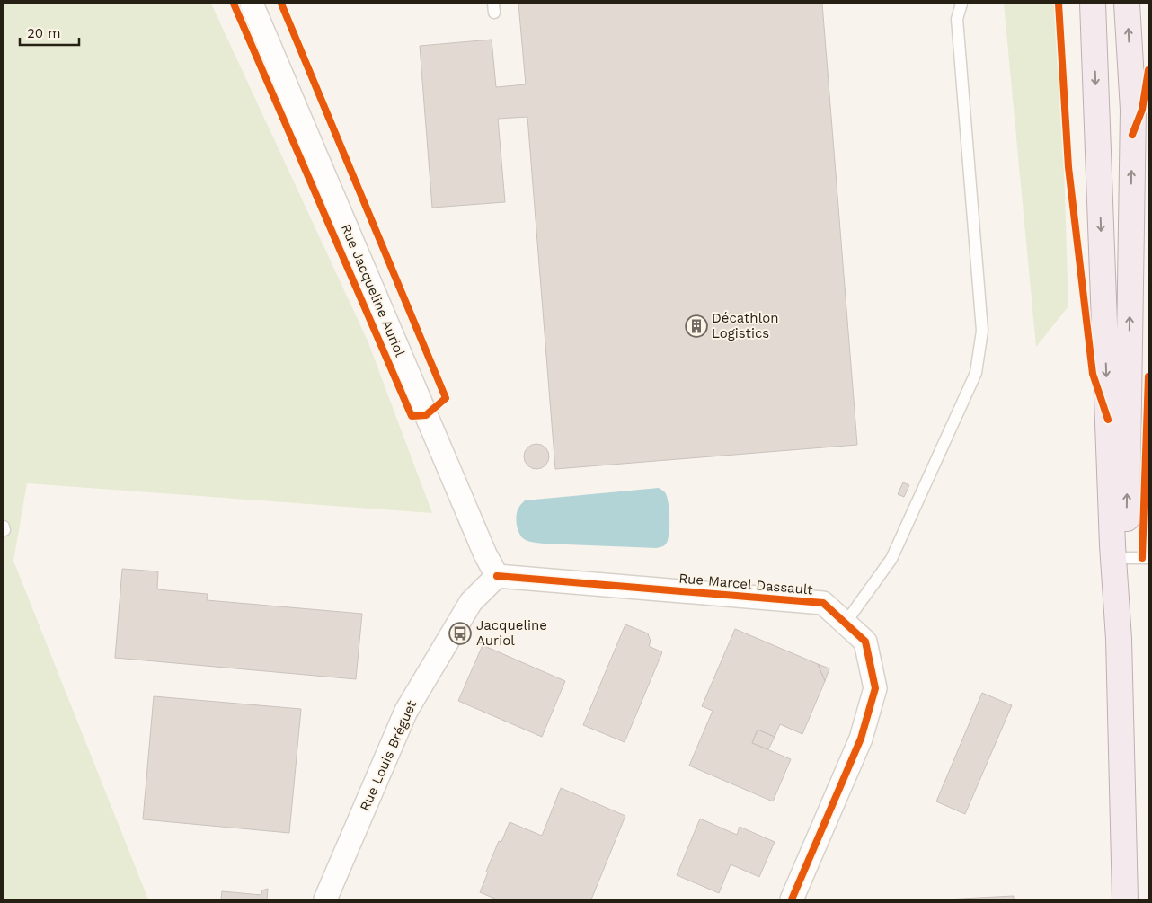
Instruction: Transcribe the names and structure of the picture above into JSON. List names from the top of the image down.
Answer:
{
  "streets": {
    "street": ["Rue Jacqueline Auriol", "Rue Marcel Dassault", "Rue Louis Bréguet"]
  },
  "crossings": [
    ["Rue Jacqueline Auriol", "Rue Marcel Dassault"],
    ["Rue Jacqueline Auriol", "Rue Louis Bréguet"],
    ["Rue Marcel Dassault", "Rue Louis Bréguet"]
  ],
  "places": {
    "building": ["Décathlon Logistics"],
    "bus stop": ["Jacqueline Auriol"]
  },
  "scale_bar": "20 m"
}
